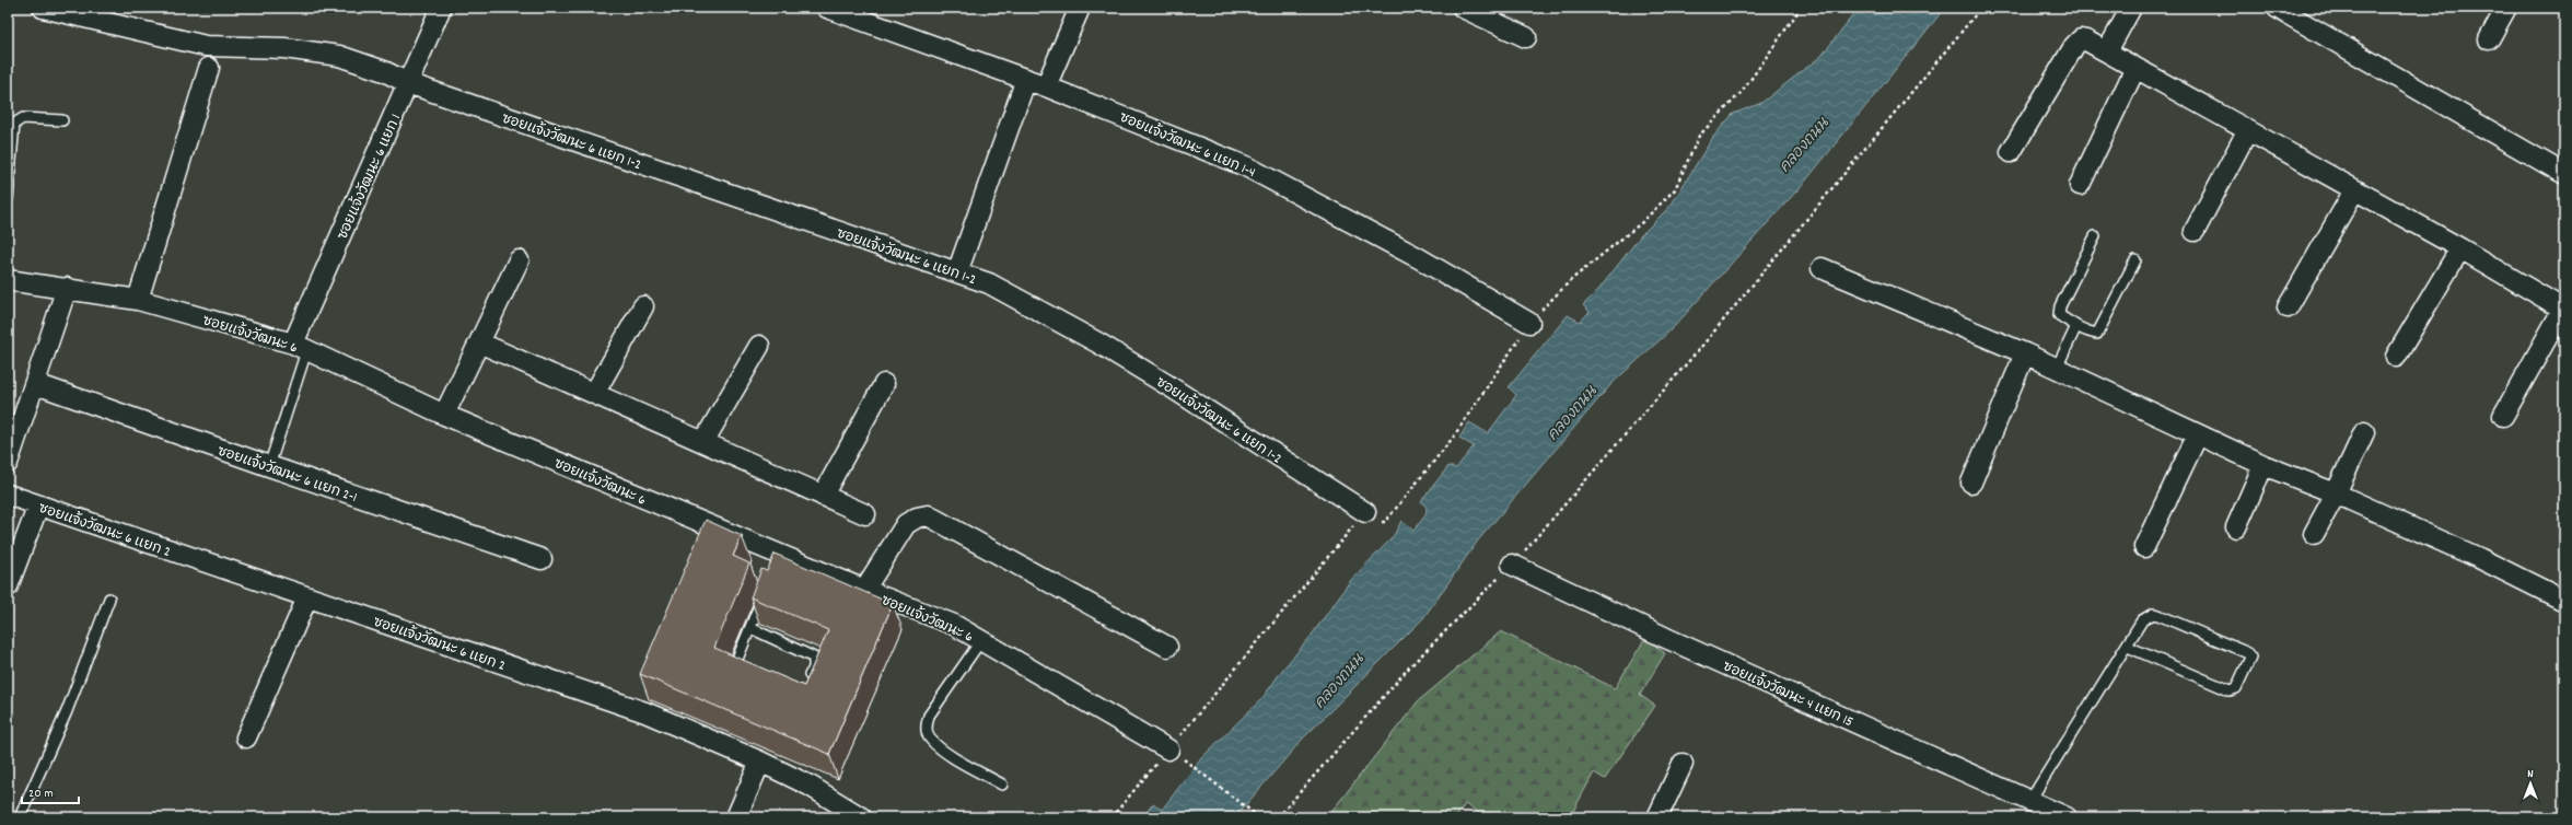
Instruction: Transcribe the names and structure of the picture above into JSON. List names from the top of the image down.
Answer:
{
  "streets": {
    "street": [
      "ซอยแจ้งวัฒนะ 6 แยก 1-2",
      "ซอยแจ้งวัฒนะ 6 แยก 1-4",
      "ซอยแจ้งวัฒนะ 6 แยก 1",
      "ซอยแจ้งวัฒนะ 6",
      "ซอยแจ้งวัฒนะ 6 แยก 2-1",
      "ซอยแจ้งวัฒนะ 6 แยก 2",
      "ซอยแจ้งวัฒนะ 4 แยก 15"
    ]
  },
  "crossings": [
    ["ซอยแจ้งวัฒนะ 6 แยก 1-2", "ซอยแจ้งวัฒนะ 6 แยก 1"],
    ["ซอยแจ้งวัฒนะ 6 แยก 1", "ซอยแจ้งวัฒนะ 6"]
  ],
  "water": ["คลองถนน"],
  "scale_bar": "20 m",
  "north": "top"
}
